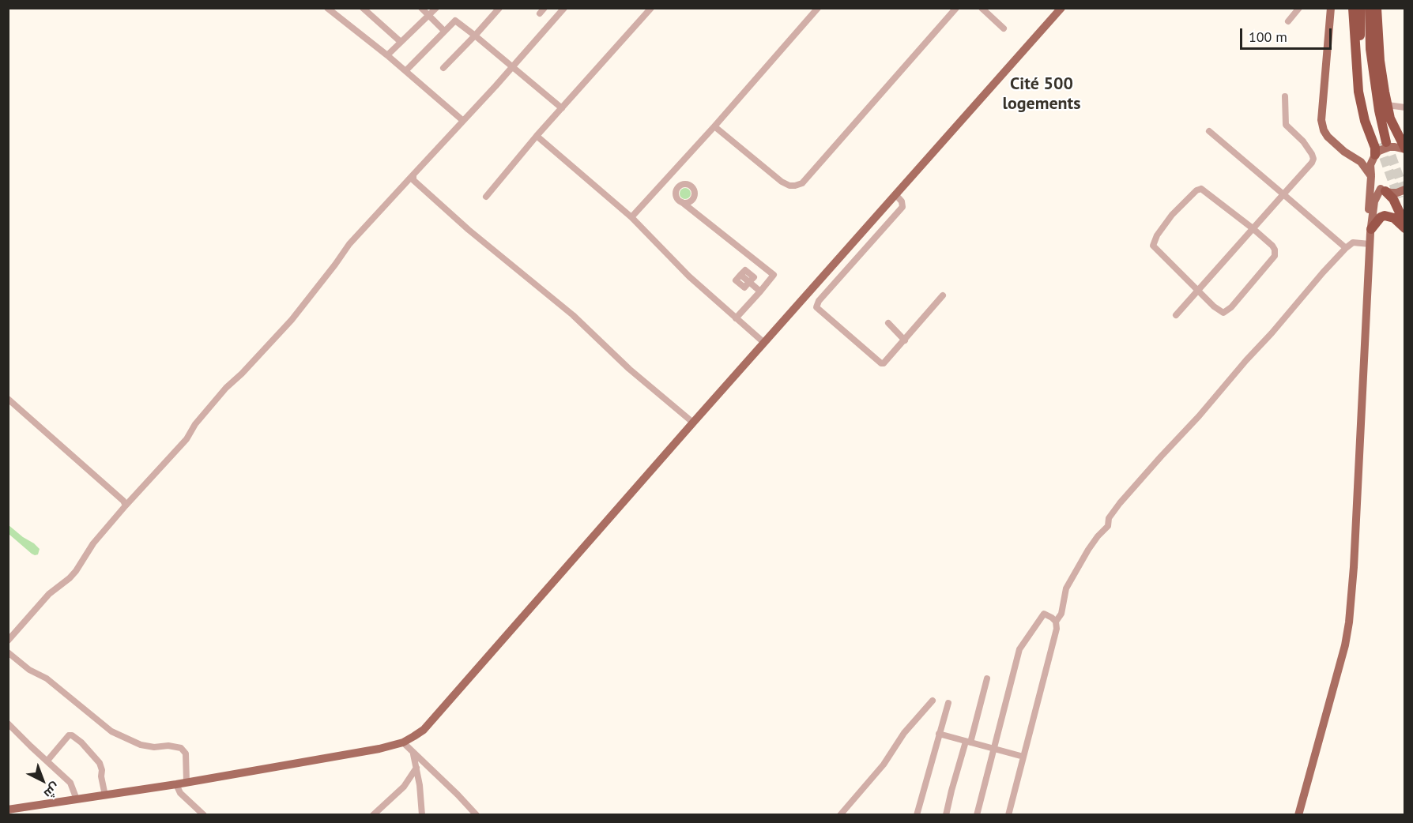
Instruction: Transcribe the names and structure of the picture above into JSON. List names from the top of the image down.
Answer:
{
  "districts": ["Cité 500 logements"],
  "scale_bar": "100 m",
  "north": "bottom right"
}
